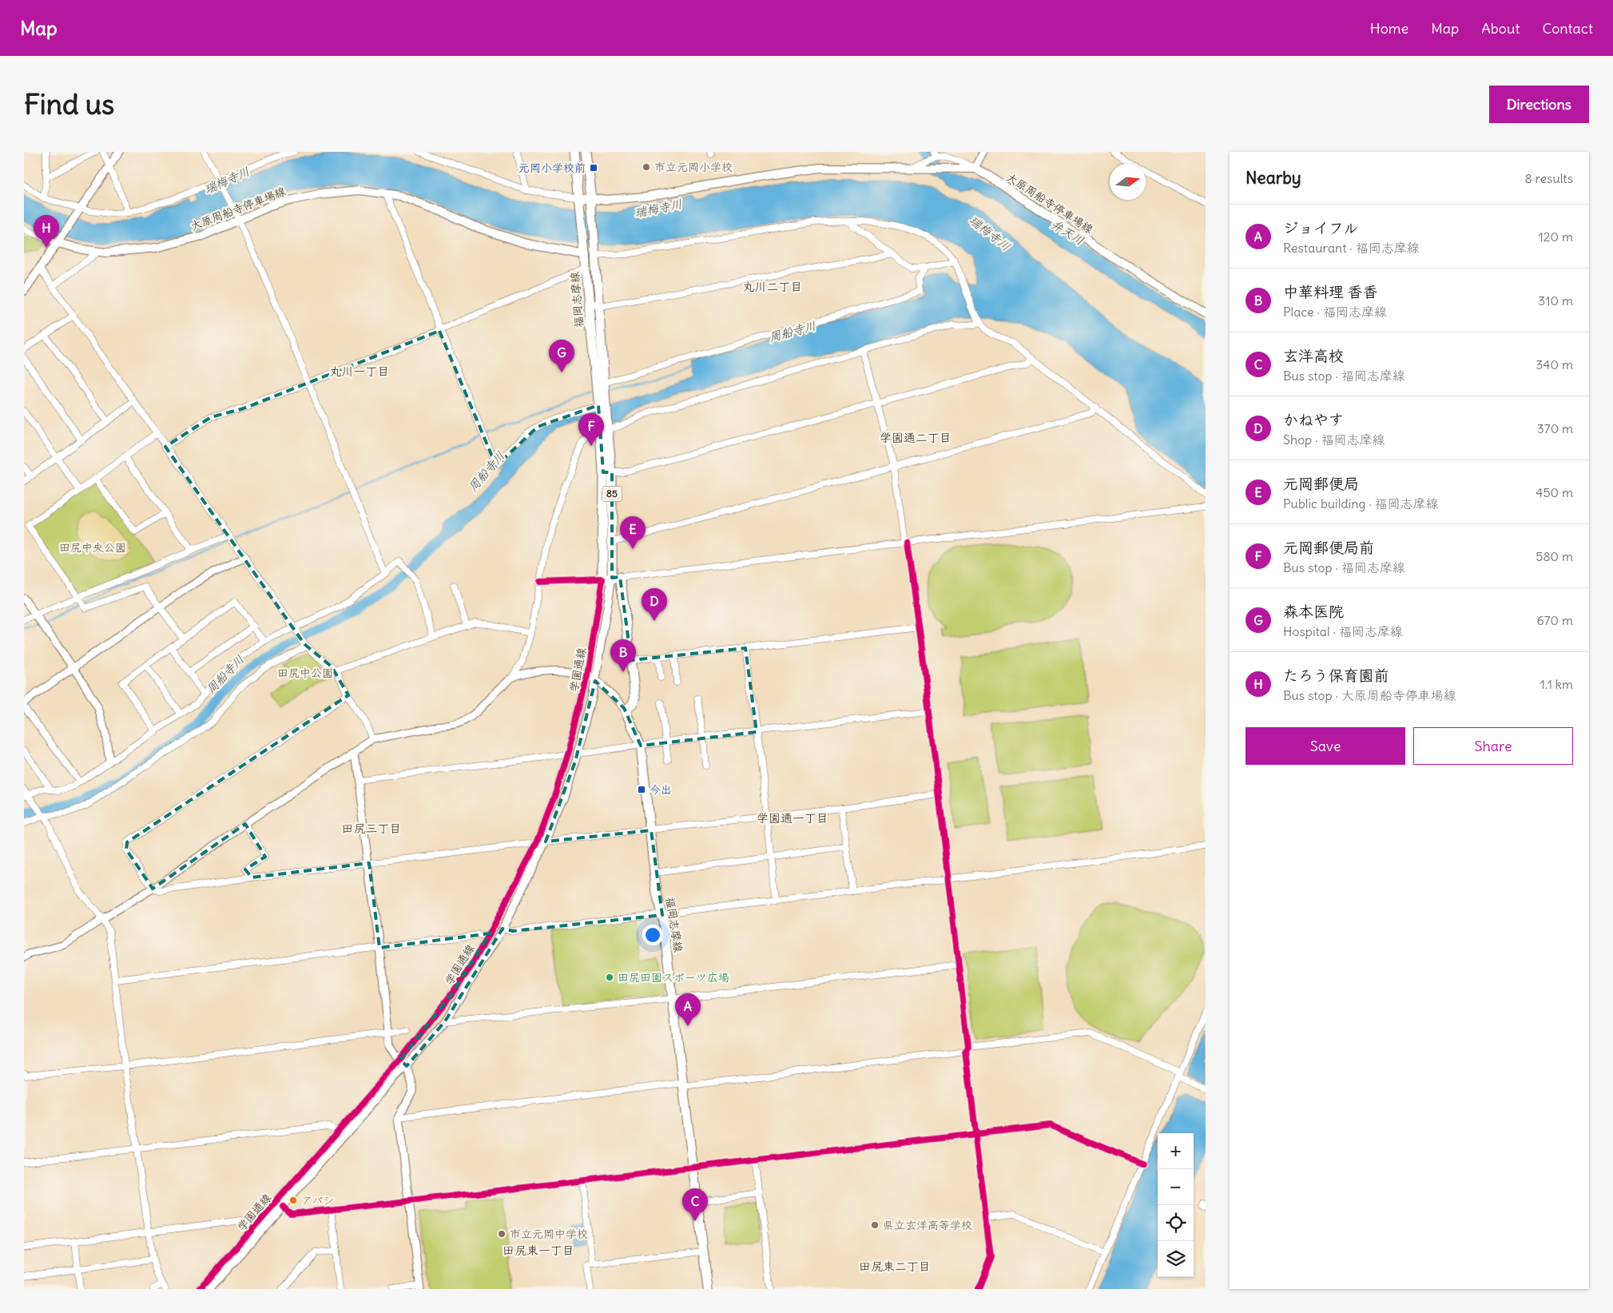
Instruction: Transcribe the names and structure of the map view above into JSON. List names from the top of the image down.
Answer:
{
  "streets": {
    "main road": ["大原周船寺停車場線", "福岡志摩線", "85"],
    "street": ["学園通線"]
  },
  "crossings": [
    ["大原周船寺停車場線", "福岡志摩線"],
    ["福岡志摩線", "85"],
    ["福岡志摩線", "学園通線"]
  ],
  "districts": [
    "丸川二丁目",
    "丸川一丁目",
    "学園通二丁目",
    "学園通一丁目",
    "田尻三丁目",
    "田尻東一丁目",
    "田尻東二丁目"
  ],
  "water": ["瑞梅寺川", "弁天川", "周船寺川"],
  "parks": ["田尻中央公園", "田尻中公園"],
  "places": {
    "other": [
      "市立元岡小学校",
      "田尻田園スポーツ広場",
      "アバシ",
      "県立玄洋高等学校",
      "市立元岡中学校"
    ],
    "transit": ["元岡小学校前", "今出"]
  },
  "north": "right",
  "page": {
    "header": "Map",
    "nav": [
      "Home",
      "Map",
      "About",
      "Contact"
    ],
    "buttons": [
      "Directions",
      ["Save", "Share"]
    ],
    "title": "Find us",
    "heading": ["Nearby", "8 results"],
    "list": [
      {
        "mark": "A",
        "name": "ジョイフル",
        "note": "Restaurant · 福岡志摩線",
        "value": "120 m"
      },
      {
        "mark": "B",
        "name": "中華料理 香香",
        "note": "Place · 福岡志摩線",
        "value": "310 m"
      },
      {
        "mark": "C",
        "name": "玄洋高校",
        "note": "Bus stop · 福岡志摩線",
        "value": "340 m"
      },
      {
        "mark": "D",
        "name": "かねやす",
        "note": "Shop · 福岡志摩線",
        "value": "370 m"
      },
      {
        "mark": "E",
        "name": "元岡郵便局",
        "note": "Public building · 福岡志摩線",
        "value": "450 m"
      },
      {
        "mark": "F",
        "name": "元岡郵便局前",
        "note": "Bus stop · 福岡志摩線",
        "value": "580 m"
      },
      {
        "mark": "G",
        "name": "森本医院",
        "note": "Hospital · 福岡志摩線",
        "value": "670 m"
      },
      {
        "mark": "H",
        "name": "たろう保育園前",
        "note": "Bus stop · 大原周船寺停車場線",
        "value": "1.1 km"
      }
    ],
    "pins": [
      "H",
      "G",
      "F",
      "E",
      "D",
      "B",
      "A",
      "C"
    ],
    "map_buttons": ["+", "−"]
  }
}
